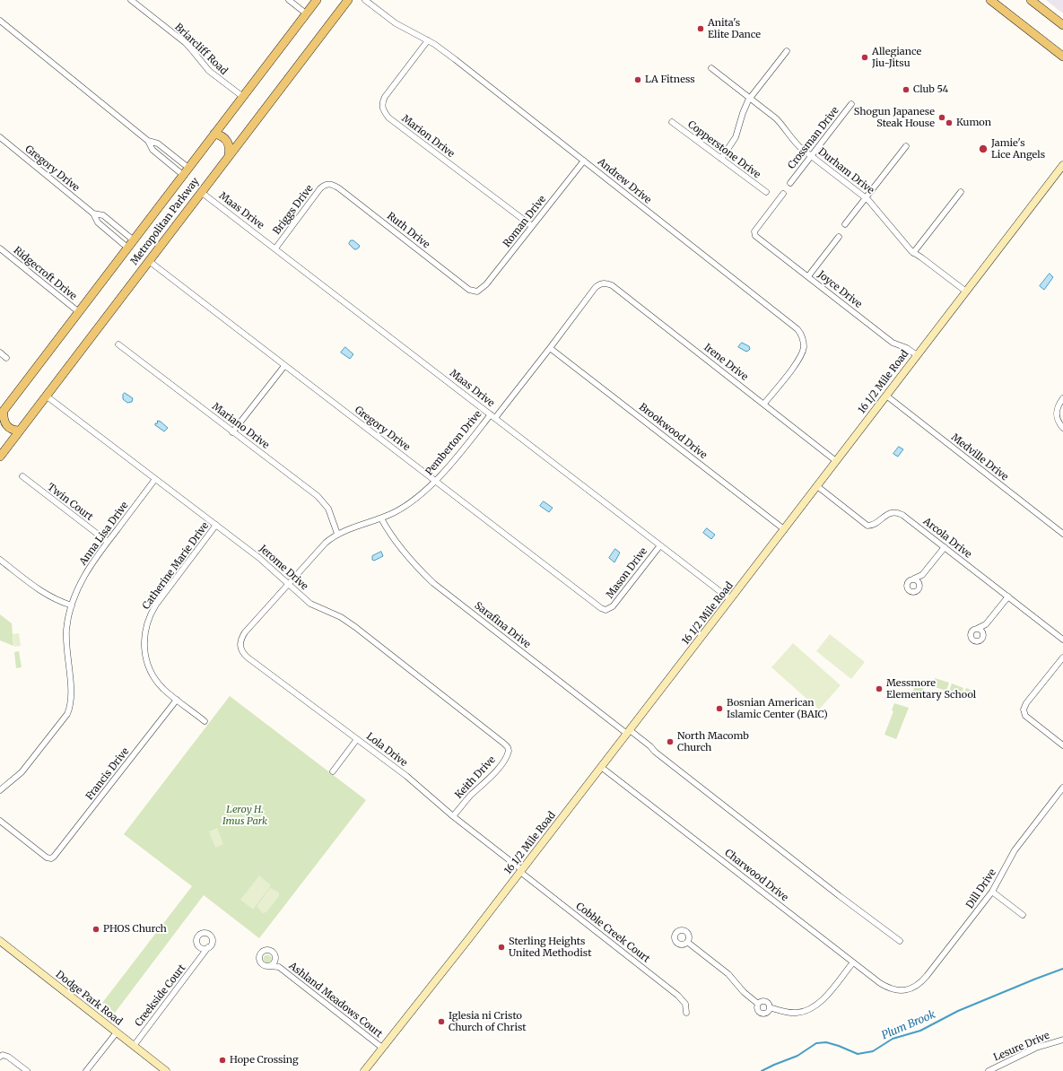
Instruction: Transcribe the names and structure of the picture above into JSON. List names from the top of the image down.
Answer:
{
  "streets": {
    "main road": ["Metropolitan Parkway"],
    "street": [
      "Briarcliff Road",
      "Marion Drive",
      "Crossman Drive",
      "Copperstone Drive",
      "Gregory Drive",
      "Durham Drive",
      "Andrew Drive",
      "Briggs Drive",
      "Maas Drive",
      "Roman Drive",
      "Ruth Drive",
      "Ridgecroft Drive",
      "Joyce Drive",
      "Irene Drive",
      "16 1/2 Mile Road",
      "Mariano Drive",
      "Brookwood Drive",
      "Pemberton Drive",
      "Medville Drive",
      "Twin Court",
      "Anna Lisa Drive",
      "Arcola Drive",
      "Catherine Marie Drive",
      "Jerome Drive",
      "Mason Drive",
      "Sarafina Drive",
      "Lola Drive",
      "Francis Drive",
      "Keith Drive",
      "Charwood Drive",
      "Dill Drive",
      "Cobble Creek Court",
      "Creekside Court",
      "Dodge Park Road",
      "Ashland Meadows Court",
      "Lesure Drive"
    ]
  },
  "crossings": [
    ["Briarcliff Road", "Metropolitan Parkway"],
    ["Marion Drive", "Andrew Drive"],
    ["Marion Drive", "Roman Drive"],
    ["Crossman Drive", "Durham Drive"],
    ["Gregory Drive", "Metropolitan Parkway"],
    ["Gregory Drive", "Pemberton Drive"],
    ["Gregory Drive", "Mason Drive"],
    ["Durham Drive", "16 1/2 Mile Road"],
    ["Andrew Drive", "Roman Drive"],
    ["Andrew Drive", "Irene Drive"],
    ["Briggs Drive", "Maas Drive"],
    ["Briggs Drive", "Ruth Drive"],
    ["Maas Drive", "Metropolitan Parkway"],
    ["Maas Drive", "16 1/2 Mile Road"],
    ["Maas Drive", "Pemberton Drive"],
    ["Maas Drive", "Mason Drive"],
    ["Metropolitan Parkway", "Ridgecroft Drive"],
    ["Metropolitan Parkway", "Jerome Drive"],
    ["Roman Drive", "Ruth Drive"],
    ["Joyce Drive", "16 1/2 Mile Road"],
    ["Irene Drive", "16 1/2 Mile Road"],
    ["Irene Drive", "Pemberton Drive"],
    ["16 1/2 Mile Road", "Brookwood Drive"],
    ["16 1/2 Mile Road", "Medville Drive"],
    ["16 1/2 Mile Road", "Arcola Drive"],
    ["16 1/2 Mile Road", "Sarafina Drive"],
    ["16 1/2 Mile Road", "Lola Drive"],
    ["16 1/2 Mile Road", "Charwood Drive"],
    ["16 1/2 Mile Road", "Cobble Creek Court"],
    ["16 1/2 Mile Road", "Ashland Meadows Court"],
    ["Mariano Drive", "Pemberton Drive"],
    ["Brookwood Drive", "Pemberton Drive"],
    ["Pemberton Drive", "Jerome Drive"],
    ["Pemberton Drive", "Sarafina Drive"],
    ["Pemberton Drive", "Lola Drive"],
    ["Twin Court", "Anna Lisa Drive"],
    ["Anna Lisa Drive", "Jerome Drive"],
    ["Catherine Marie Drive", "Jerome Drive"],
    ["Catherine Marie Drive", "Francis Drive"],
    ["Jerome Drive", "Keith Drive"],
    ["Lola Drive", "Keith Drive"],
    ["Lola Drive", "Cobble Creek Court"],
    ["Charwood Drive", "Dill Drive"],
    ["Creekside Court", "Dodge Park Road"]
  ],
  "water": ["Plum Brook"],
  "parks": ["Leroy H. Imus Park"],
  "places": [
    "Anita's Elite Dance",
    "Allegiance Jiu-Jitsu",
    "LA Fitness",
    "Club 54",
    "Shogun Japanese Steak House",
    "Kumon",
    "Jamie's Lice Angels",
    "Messmore Elementary School",
    "Bosnian American Islamic Center (BAIC)",
    "North Macomb Church",
    "PHOS Church",
    "Sterling Heights United Methodist",
    "Iglesia ni Cristo Church of Christ",
    "Hope Crossing"
  ]
}
